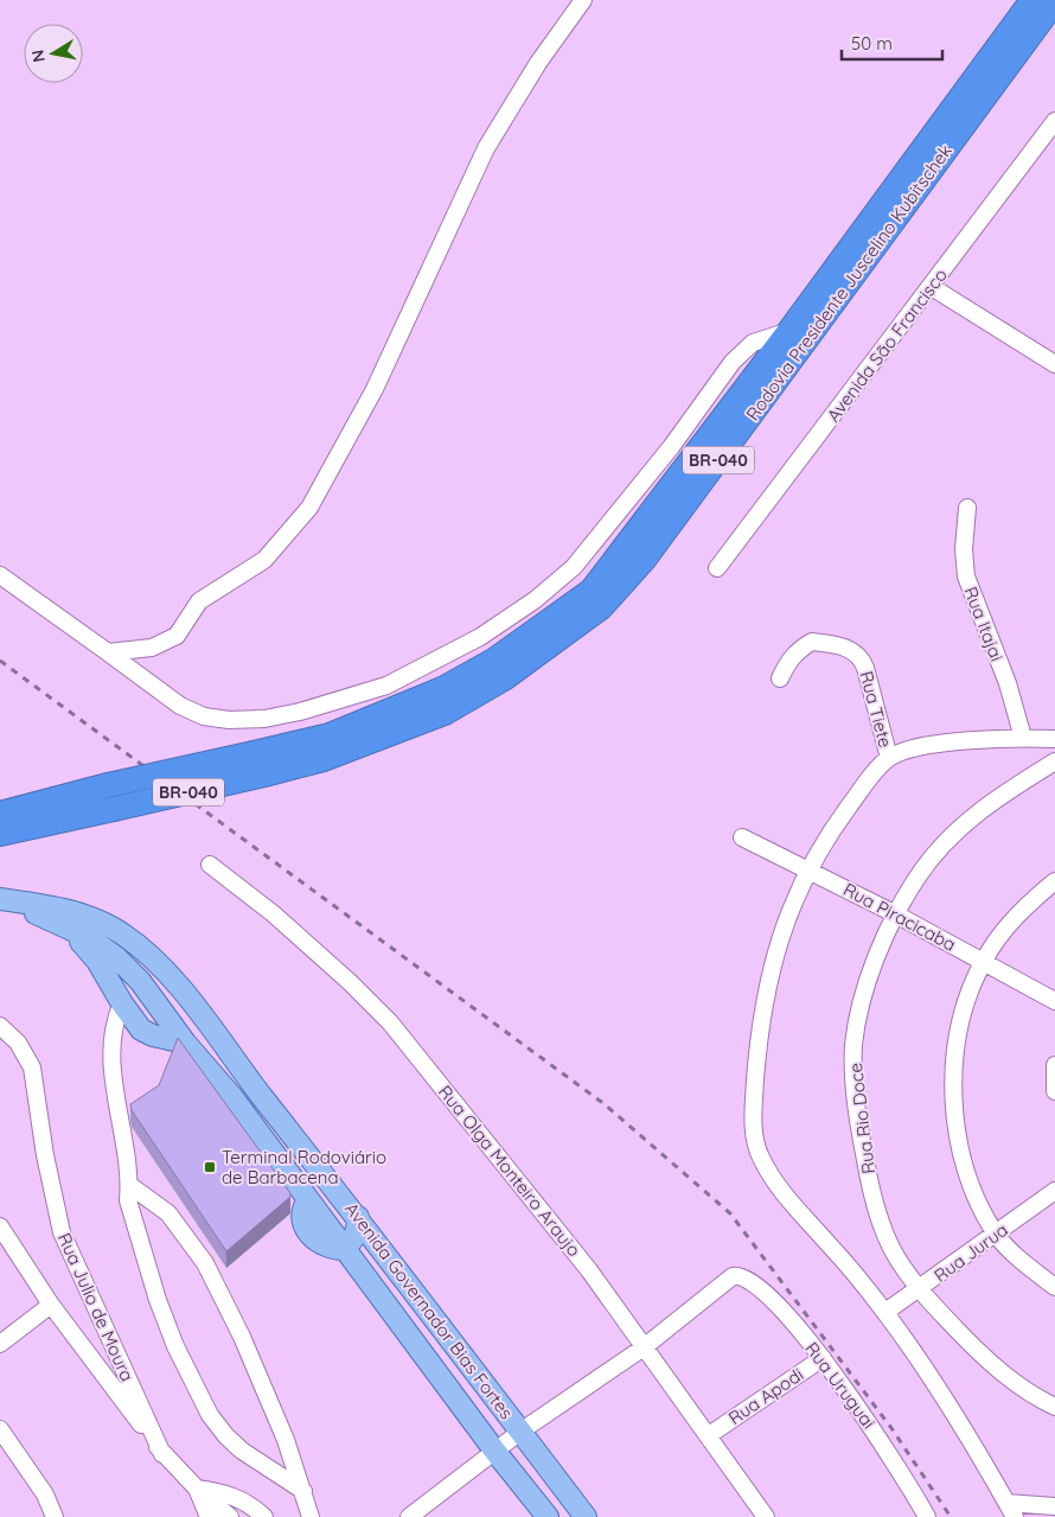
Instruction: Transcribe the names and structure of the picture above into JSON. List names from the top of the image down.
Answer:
{
  "streets": {
    "highway": ["Rodovia Presidente Juscelino Kubitschek", "BR-040"],
    "main road": ["Avenida Governador Bias Fortes"],
    "street": [
      "Avenida São Francisco",
      "Rua Itajai",
      "Rua Tiete",
      "Rua Piracicaba",
      "Rua Rio Doce",
      "Rua Olga Monteiro Araujo",
      "Rua Jurua",
      "Rua Julio de Moura",
      "Rua Uruguai",
      "Rua Apodi"
    ]
  },
  "crossings": [
    ["Rua Piracicaba", "Rua Rio Doce"],
    ["Rua Rio Doce", "Rua Jurua"],
    ["Rua Olga Monteiro Araujo", "Rua Uruguai"],
    ["Rua Olga Monteiro Araujo", "Rua Apodi"],
    ["Rua Uruguai", "Rua Apodi"]
  ],
  "places": {
    "transit": ["Terminal Rodoviário de Barbacena"]
  },
  "scale_bar": "50 m",
  "north": "left"
}
